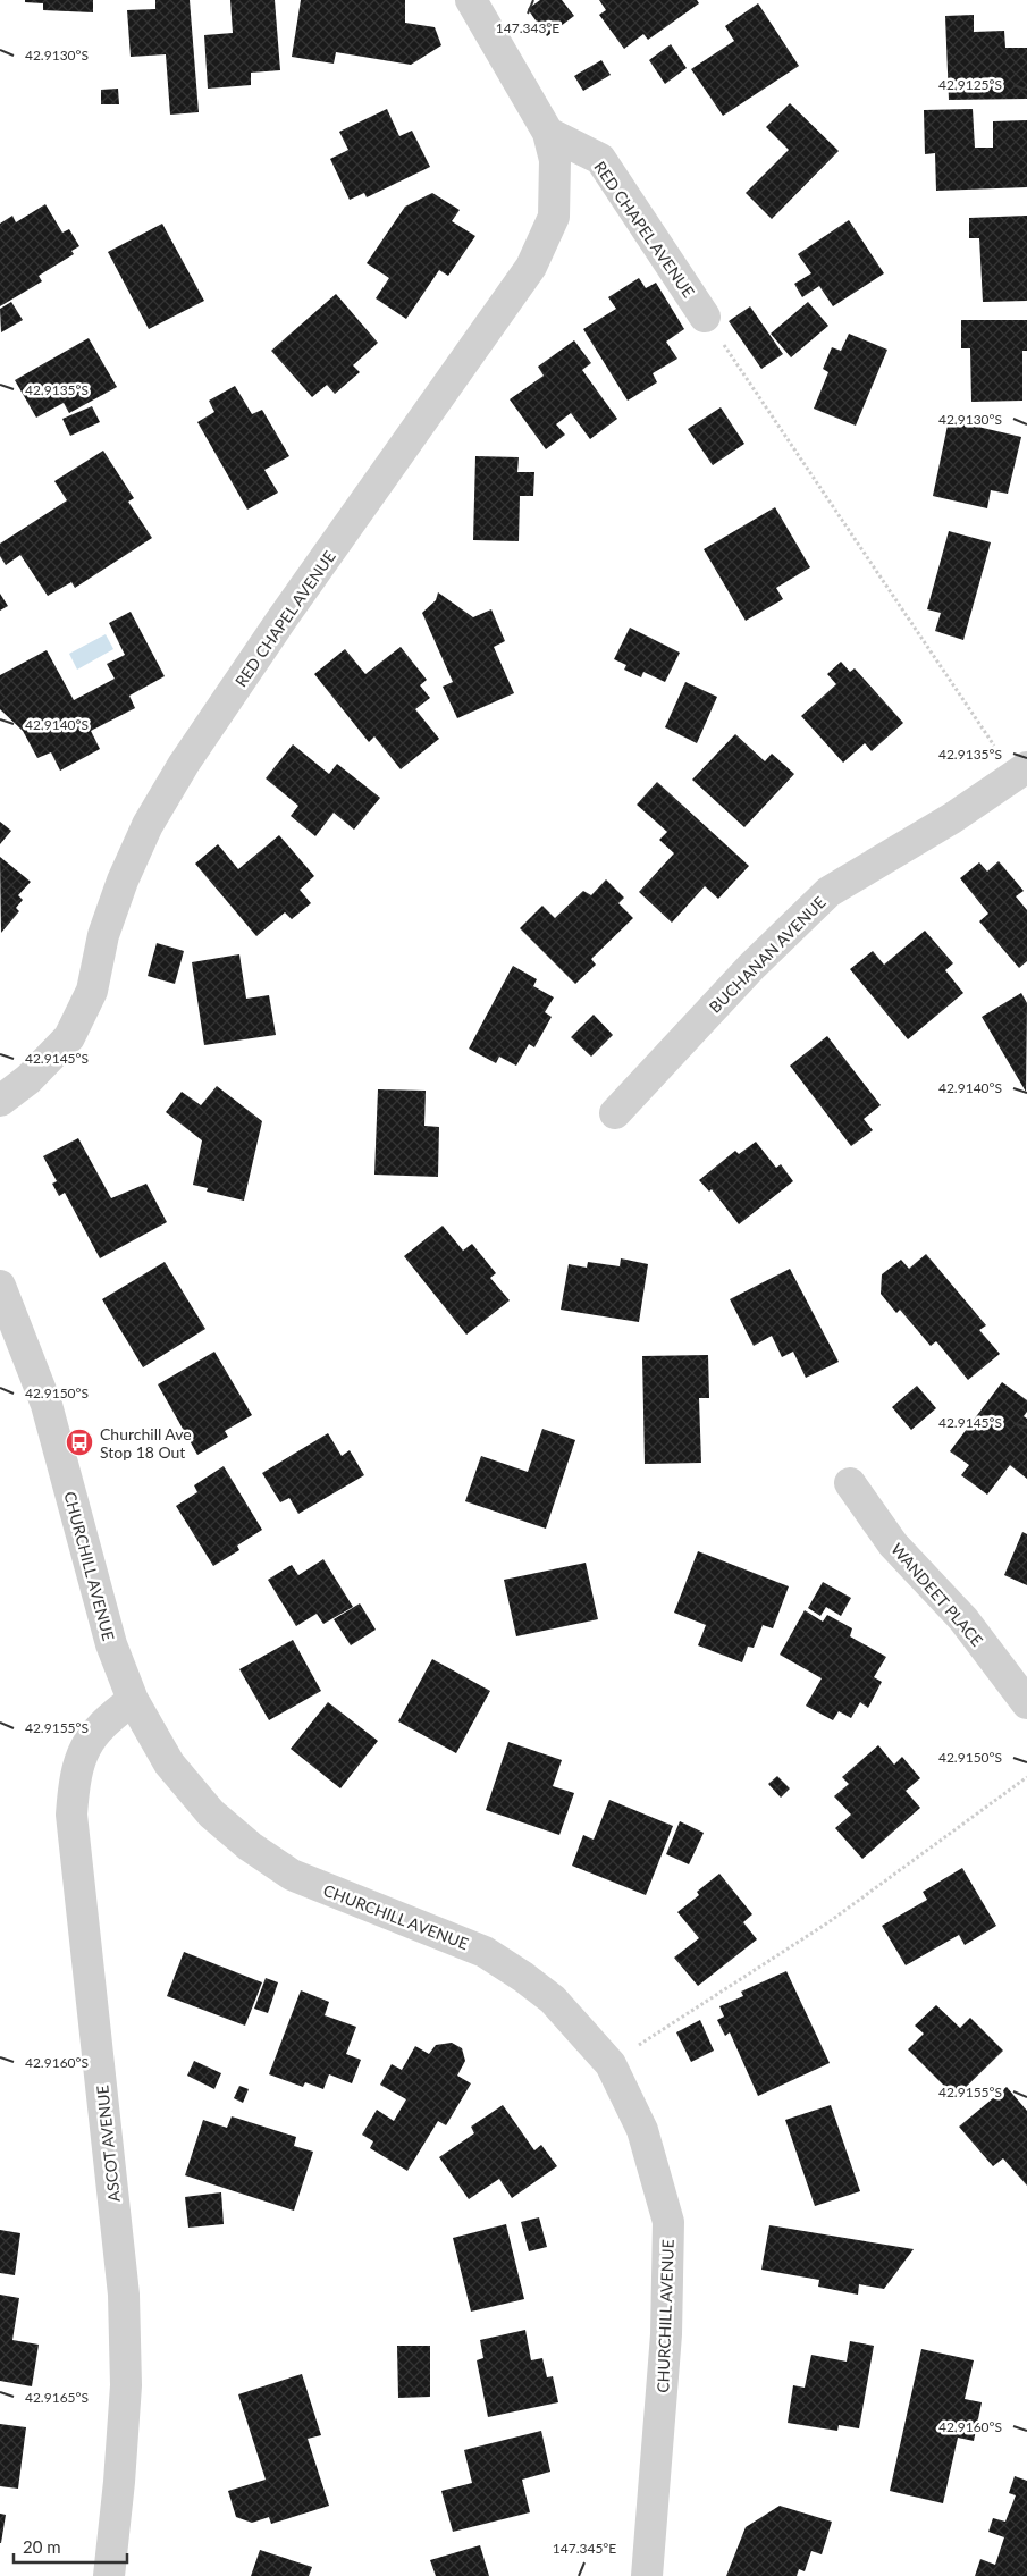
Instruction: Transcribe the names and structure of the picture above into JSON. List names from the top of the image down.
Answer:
{
  "streets": {
    "street": [
      "RED CHAPEL AVENUE",
      "BUCHANAN AVENUE",
      "CHURCHILL AVENUE",
      "WANDEET PLACE",
      "ASCOT AVENUE"
    ]
  },
  "crossings": [
    ["CHURCHILL AVENUE", "ASCOT AVENUE"]
  ],
  "places": {
    "bus stop": ["Churchill Ave Stop 18 Out"]
  },
  "scale_bar": "20 m",
  "coordinates": [
    "147.343°E",
    "42.9130°S",
    "42.9125°S",
    "42.9135°S",
    "42.9140°S",
    "42.9145°S",
    "42.9150°S",
    "42.9155°S",
    "42.9160°S",
    "42.9165°S",
    "147.345°E"
  ]
}
